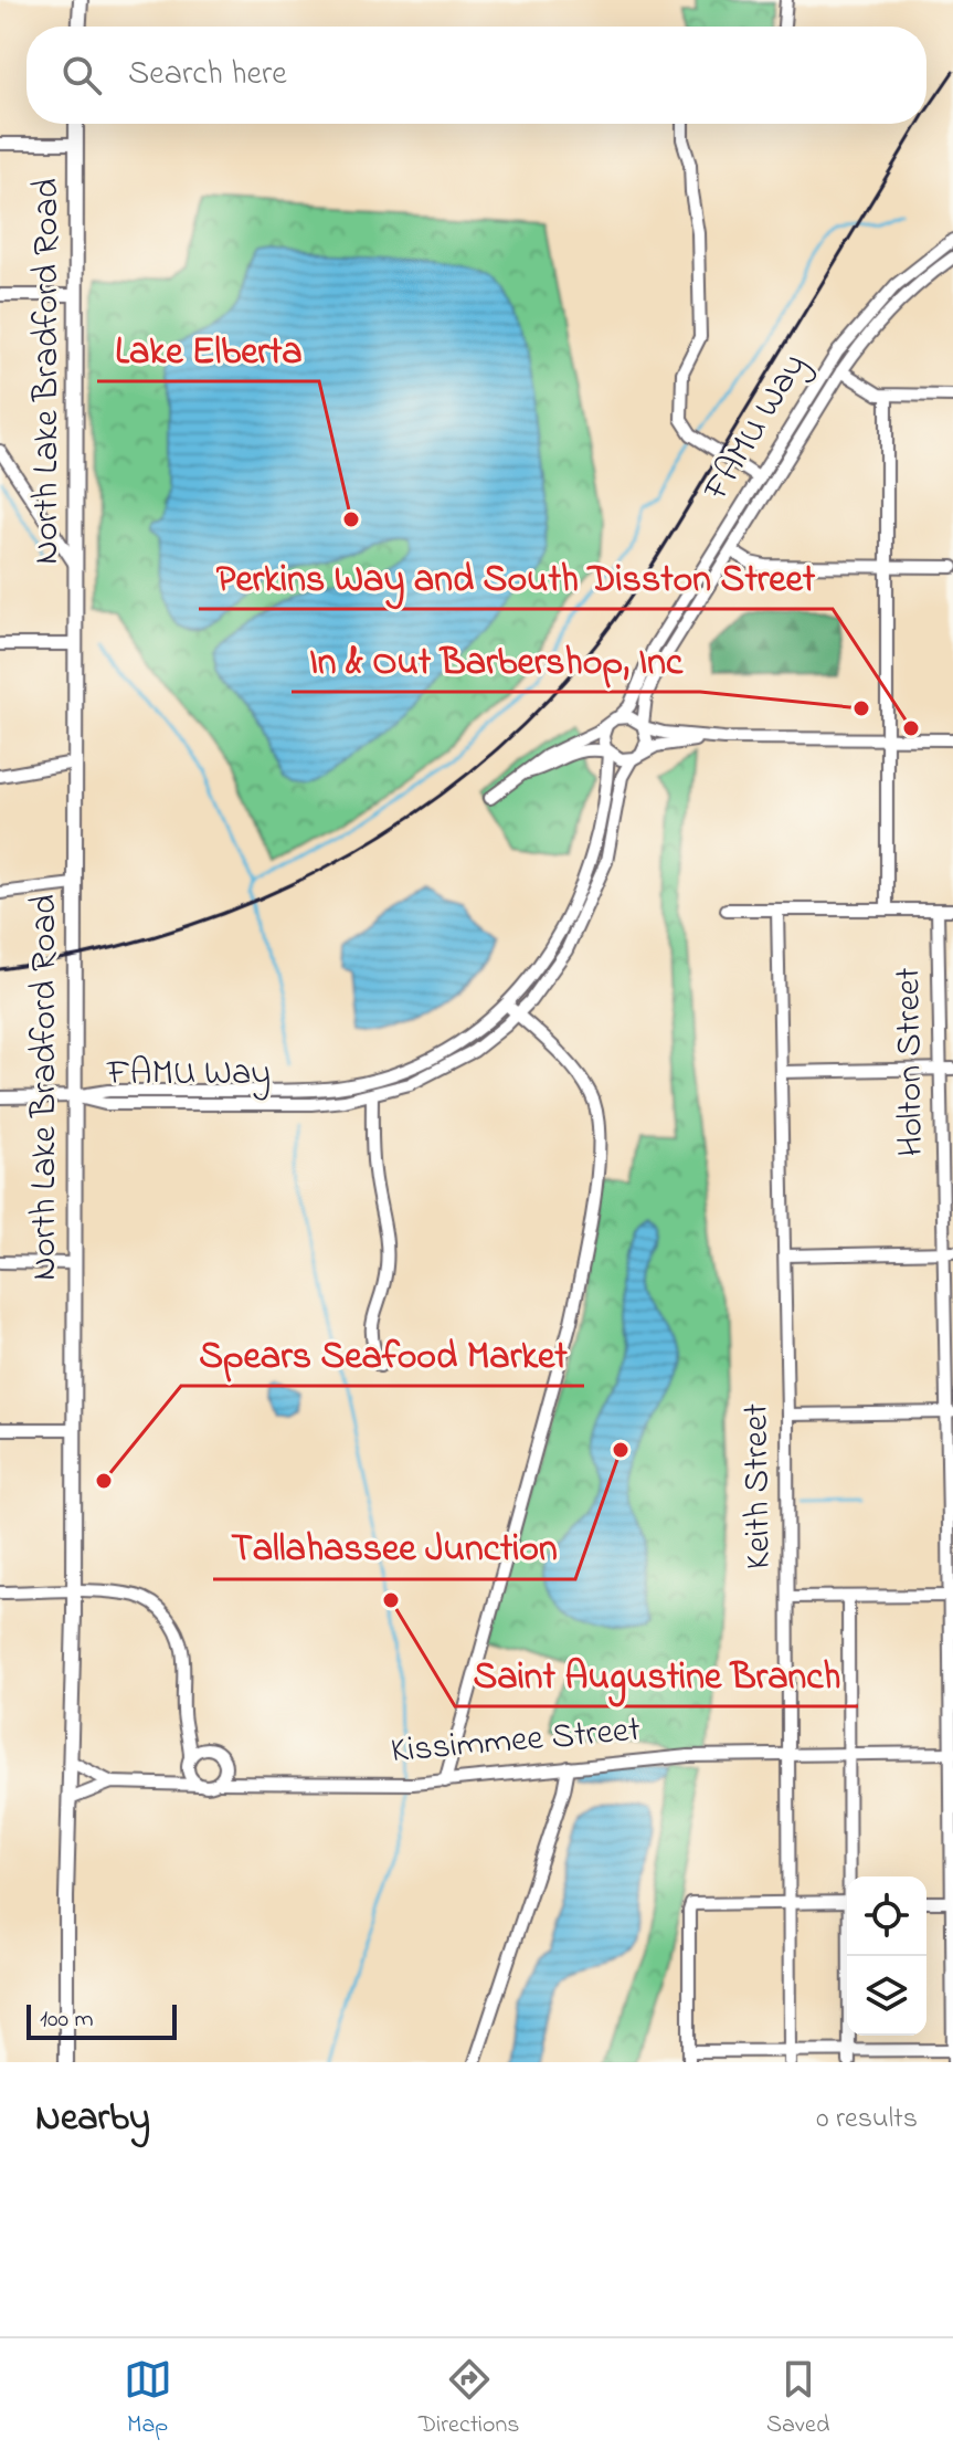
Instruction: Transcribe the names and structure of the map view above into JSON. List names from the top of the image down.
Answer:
{
  "streets": {
    "main road": ["North Lake Bradford Road"],
    "street": [
      "FAMU Way",
      "Holton Street",
      "Keith Street",
      "Kissimmee Street"
    ]
  },
  "crossings": [
    ["North Lake Bradford Road", "FAMU Way"],
    ["Holton Street", "Kissimmee Street"],
    ["Keith Street", "Kissimmee Street"]
  ],
  "places": [
    "Lake Elberta",
    "In & Out Barbershop, Inc",
    "Perkins Way and South Disston Street",
    "Tallahassee Junction",
    "Spears Seafood Market",
    "Saint Augustine Branch"
  ],
  "scale_bar": "100 m",
  "page": {
    "search": "Search here",
    "scale": "100 m",
    "heading": ["Nearby", "0 results"],
    "nav": ["Map", "Directions", "Saved"]
  }
}
